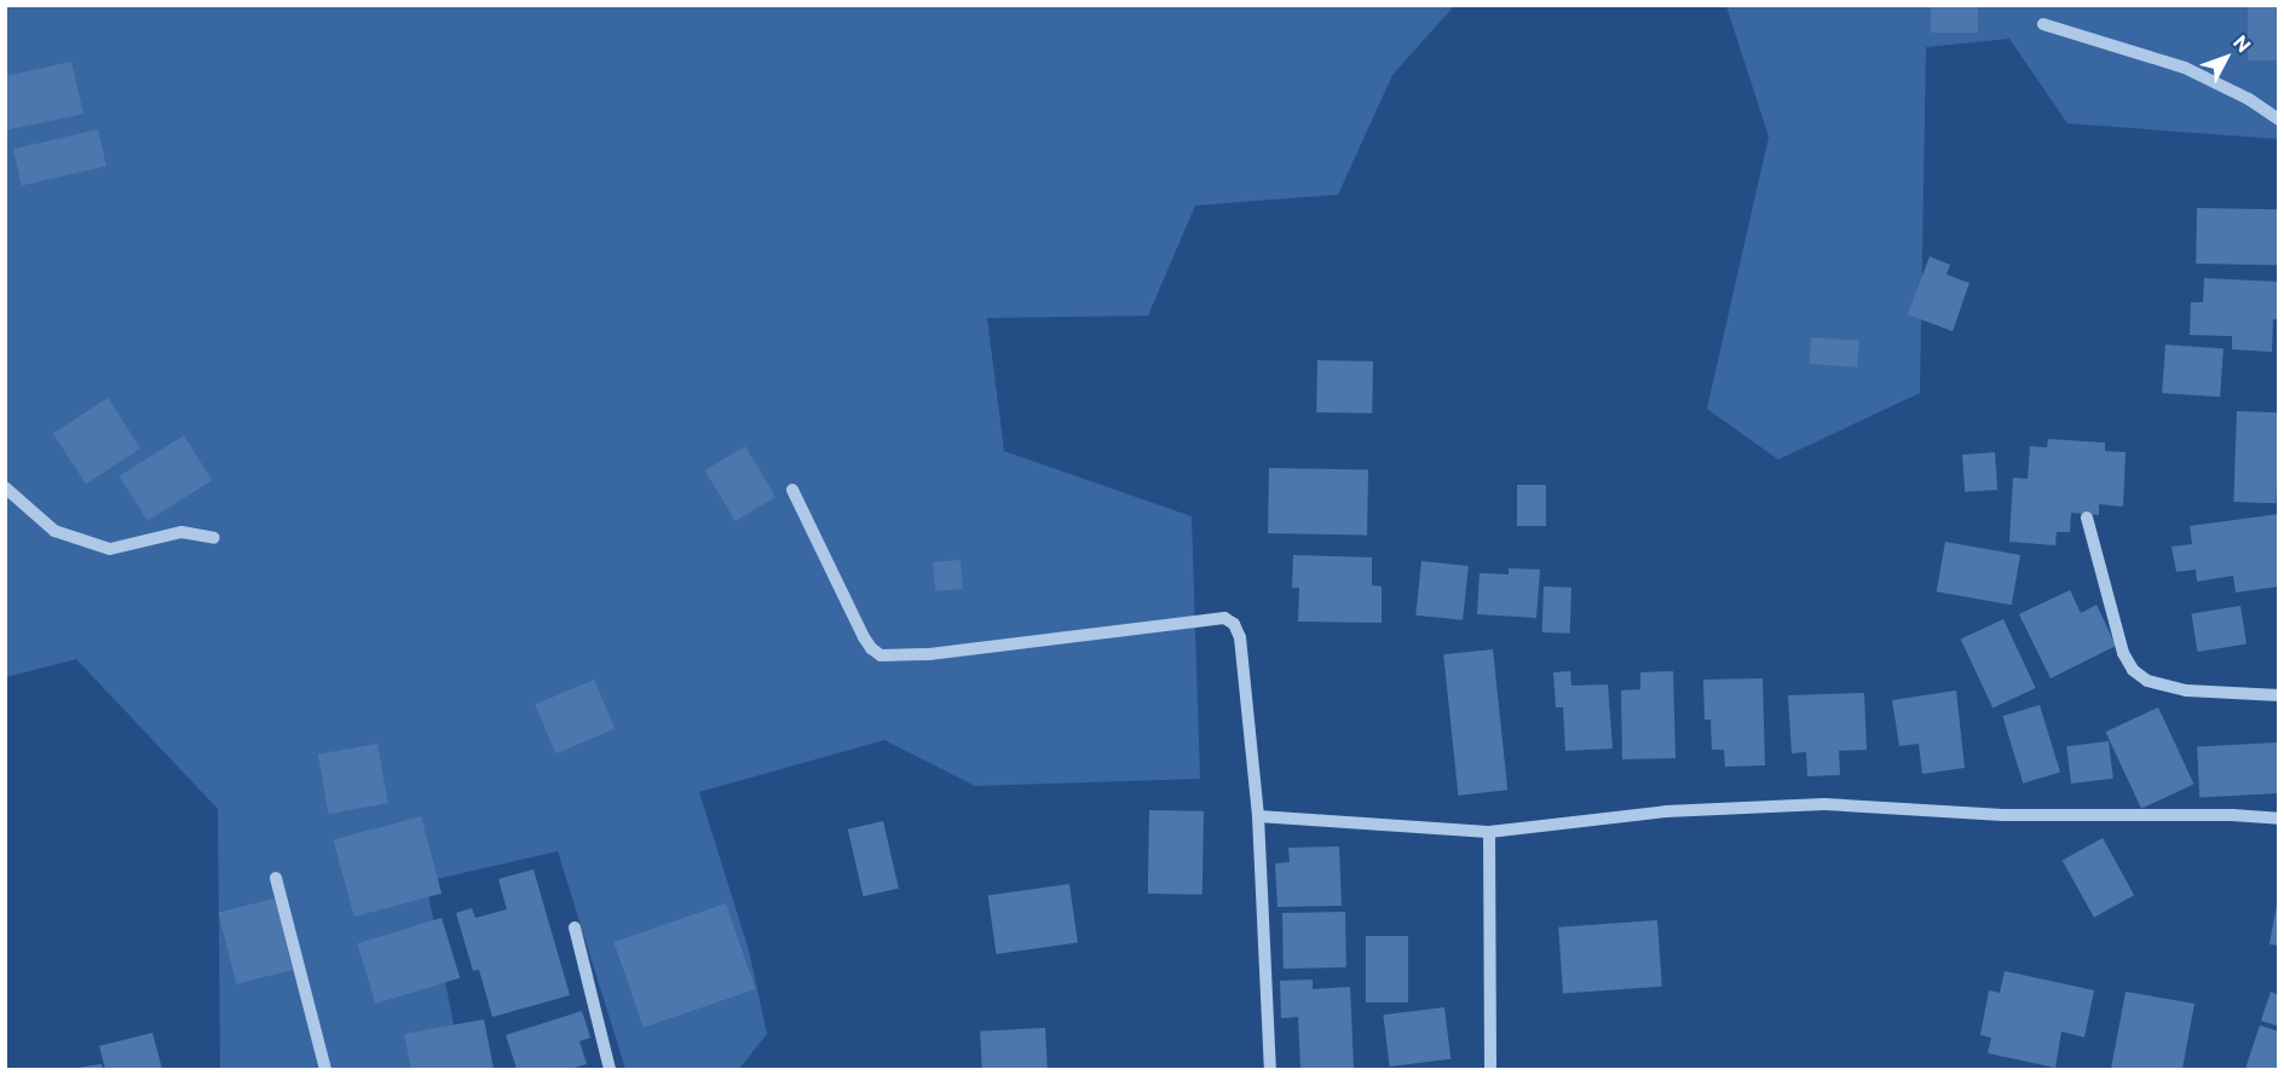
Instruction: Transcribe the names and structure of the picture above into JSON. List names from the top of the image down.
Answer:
{
  "north": "top right"
}
